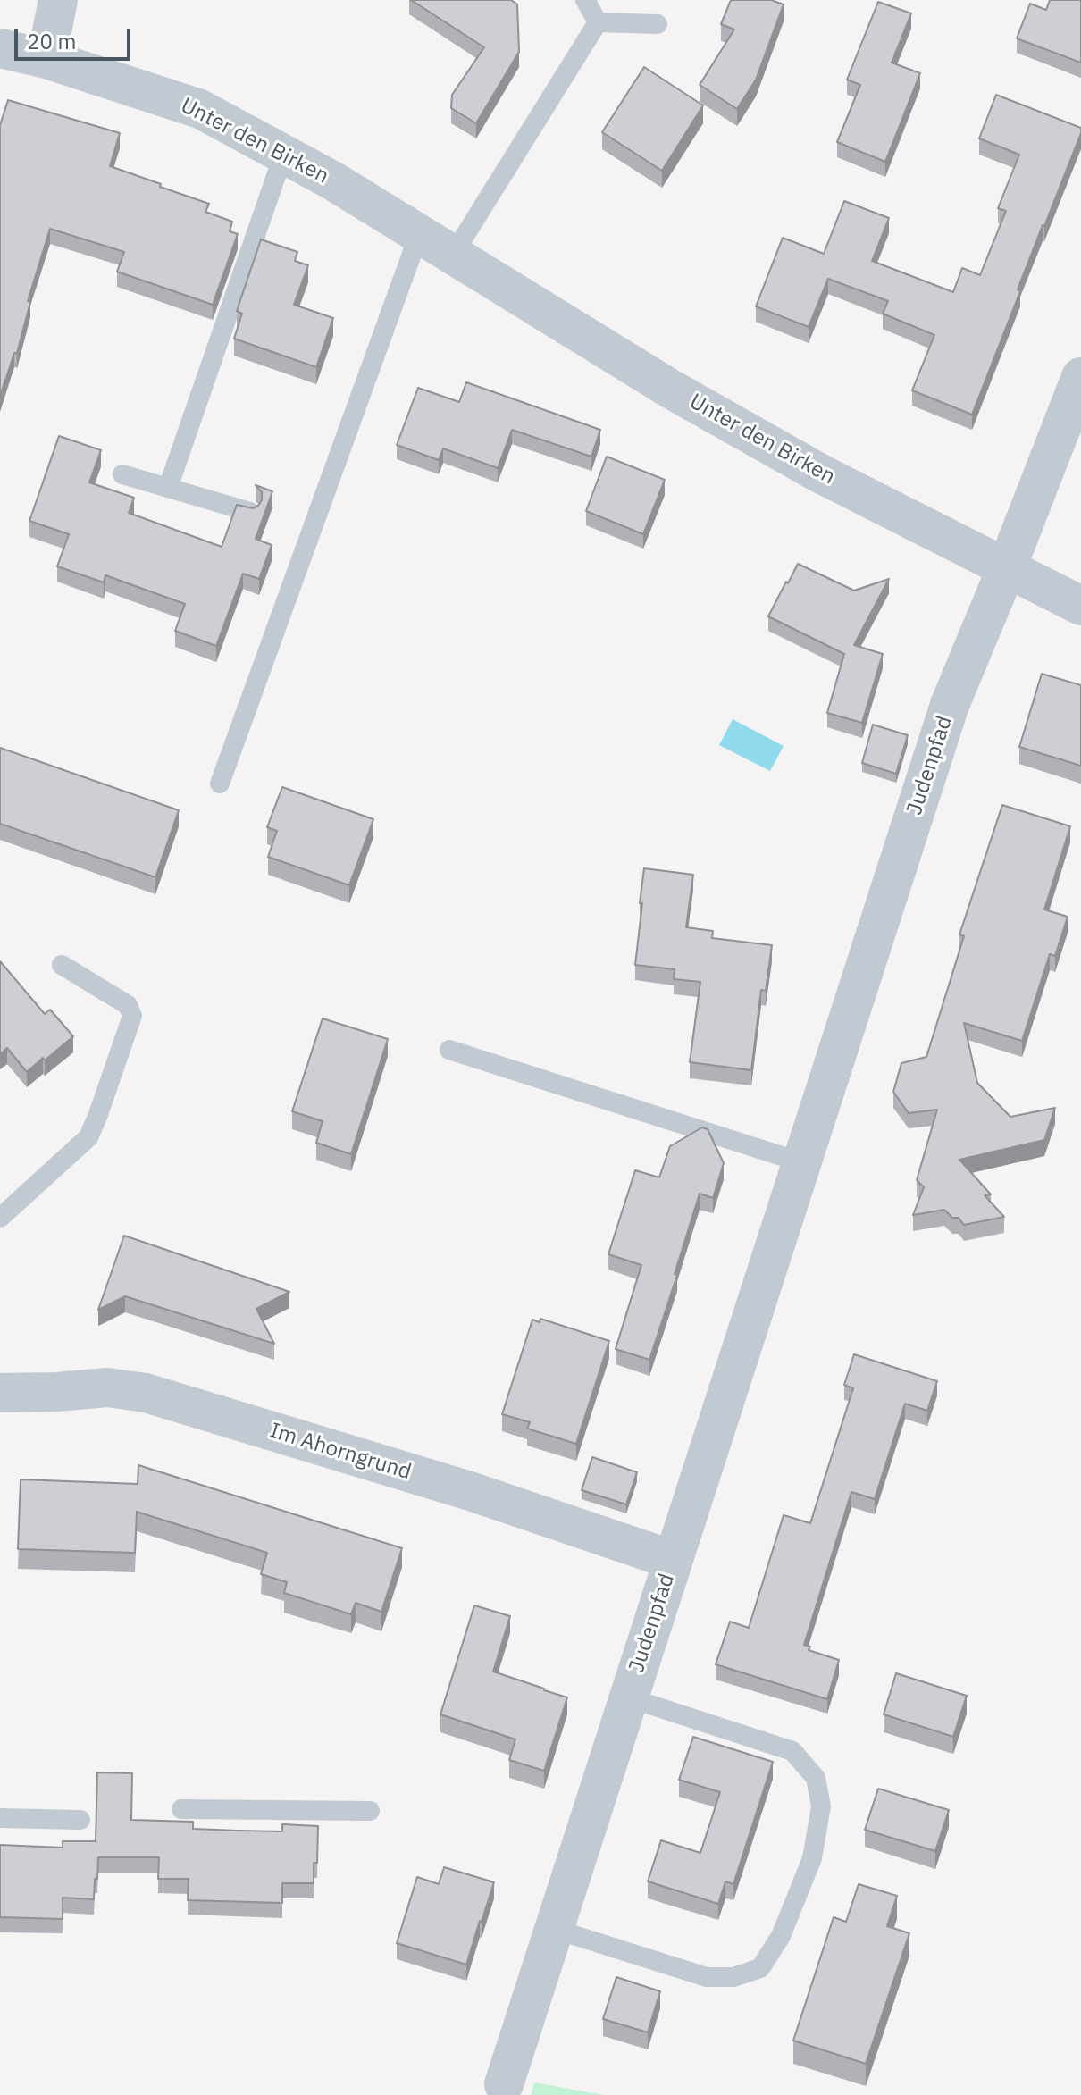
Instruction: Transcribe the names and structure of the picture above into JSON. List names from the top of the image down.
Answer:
{
  "streets": {
    "street": ["Unter den Birken", "Judenpfad", "Im Ahorngrund"]
  },
  "crossings": [
    ["Unter den Birken", "Judenpfad"],
    ["Judenpfad", "Im Ahorngrund"]
  ],
  "scale_bar": "20 m"
}
